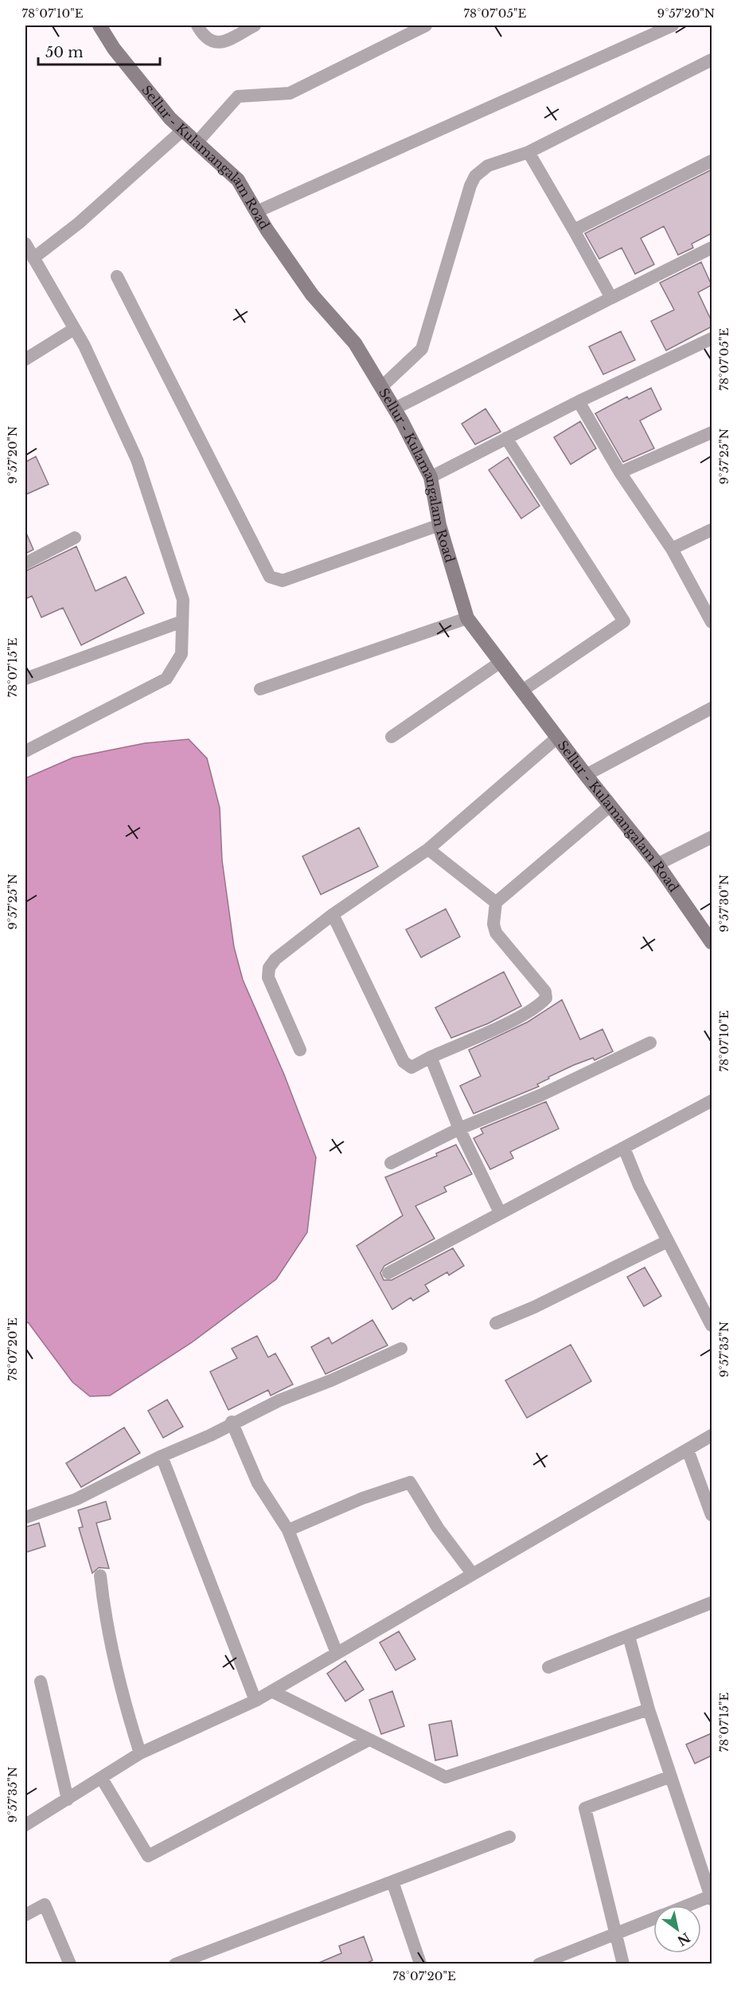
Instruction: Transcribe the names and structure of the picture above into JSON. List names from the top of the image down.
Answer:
{
  "streets": {
    "main road": ["Sellur - Kulamangalam Road"]
  },
  "scale_bar": "50 m",
  "north": "bottom right",
  "coordinates": [
    "78°07'10\"E",
    "78°07'05\"E",
    "9°57'20\"N",
    "9°57'25\"N",
    "78°07'15\"E",
    "9°57'30\"N",
    "78°07'20\"E",
    "9°57'35\"N"
  ]
}
